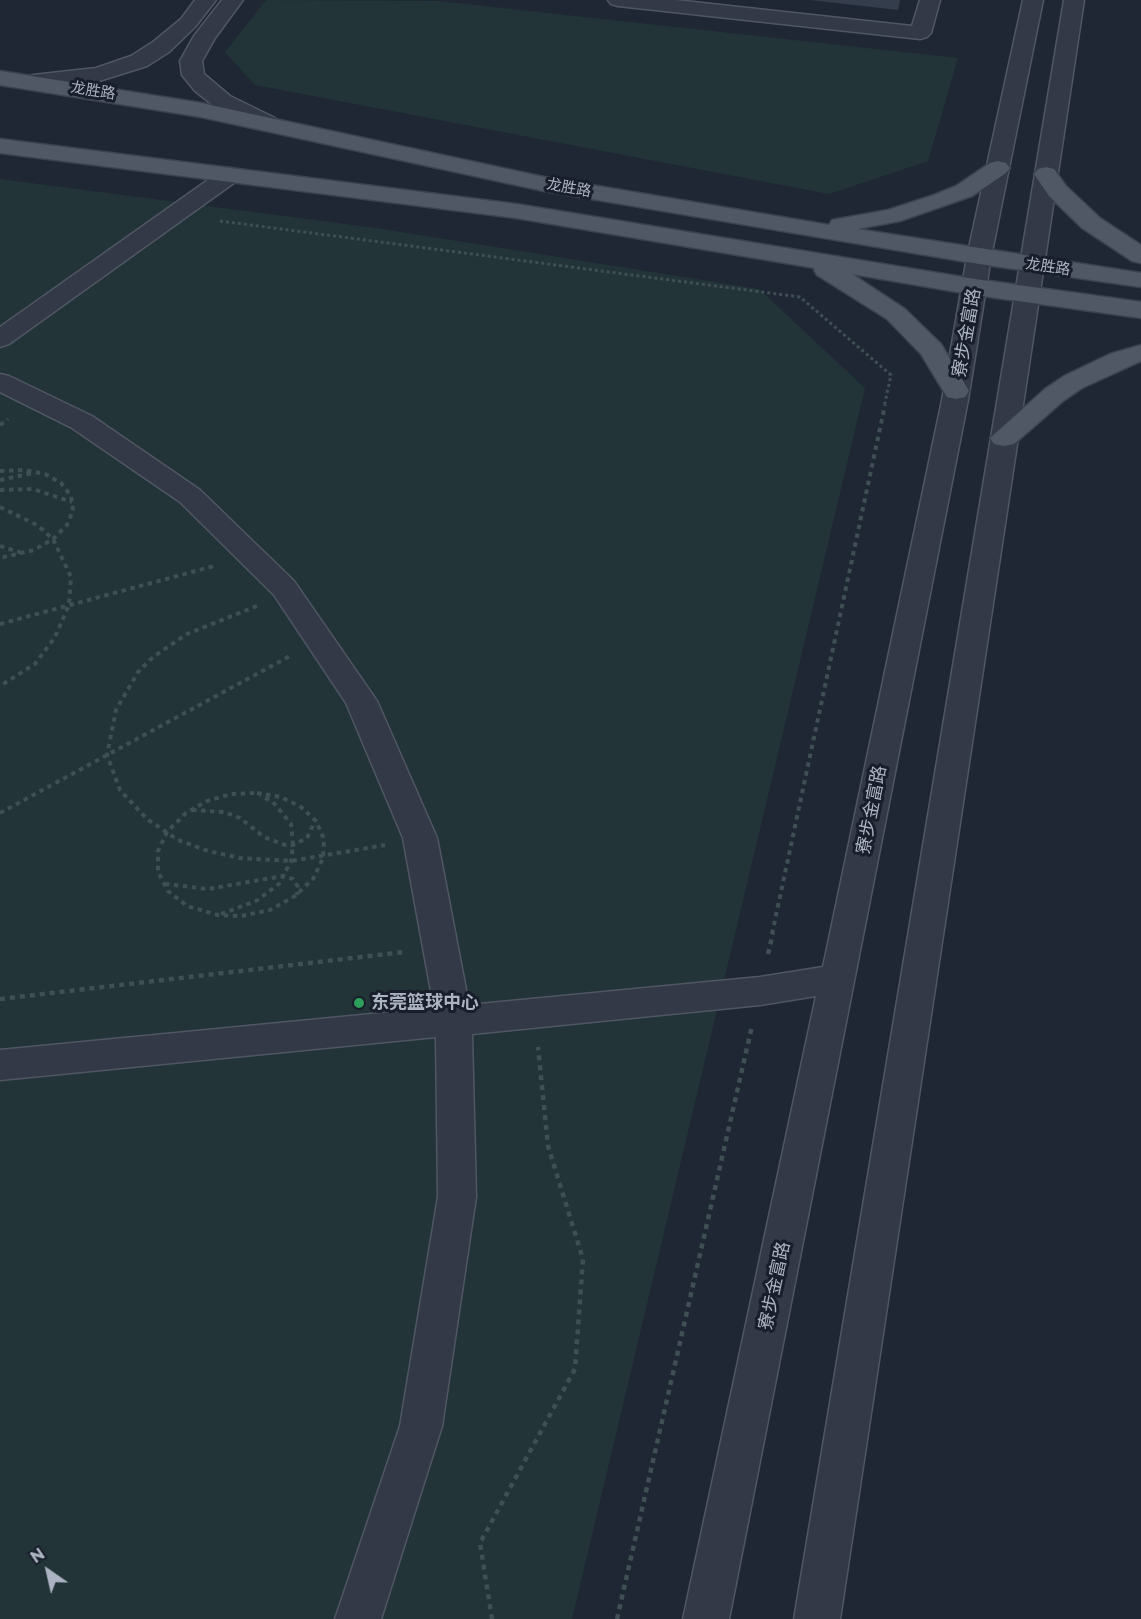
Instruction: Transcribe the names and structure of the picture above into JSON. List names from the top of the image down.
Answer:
{
  "streets": {
    "main road": ["龙胜路"],
    "street": ["寮步金富路"]
  },
  "crossings": [
    ["龙胜路", "寮步金富路"]
  ],
  "places": ["东莞篮球中心"],
  "north": "top left"
}
